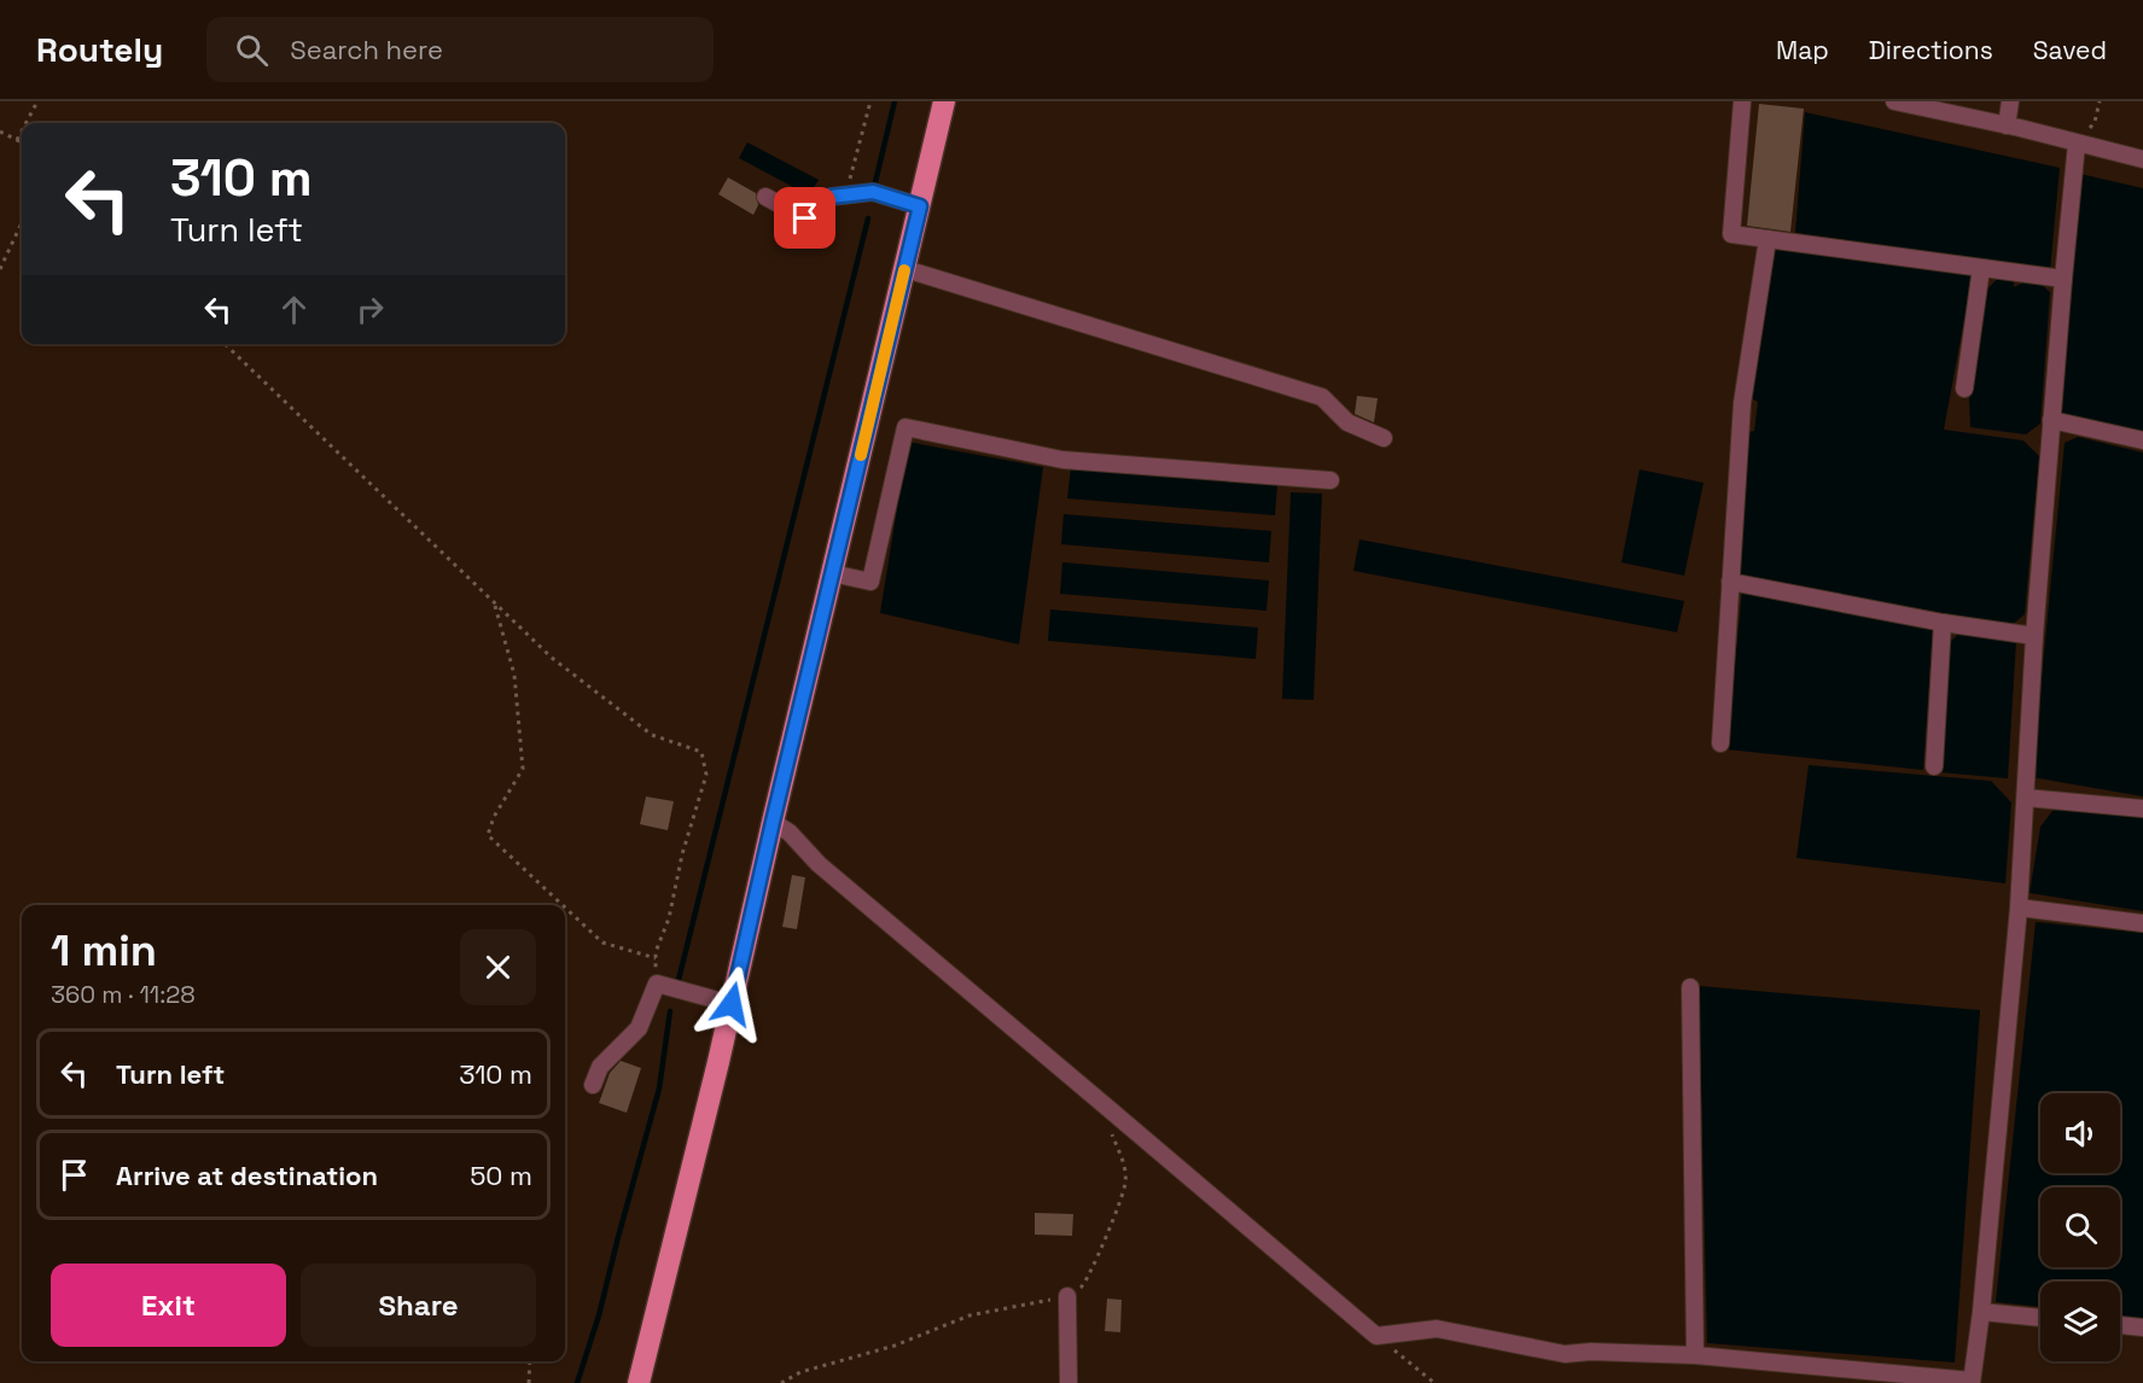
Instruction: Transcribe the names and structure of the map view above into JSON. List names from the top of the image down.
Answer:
{
  "page": {
    "header": "Routely",
    "search": "Search here",
    "nav": ["Map", "Directions", "Saved"],
    "turn": ["310 m", "Turn left"],
    "heading": ["1 min", "360 m · 11:28"],
    "list": [
      {
        "name": "Turn left",
        "value": "310 m"
      },
      {
        "name": "Arrive at destination",
        "value": "50 m"
      }
    ],
    "buttons": ["Exit", "Share"]
  }
}
